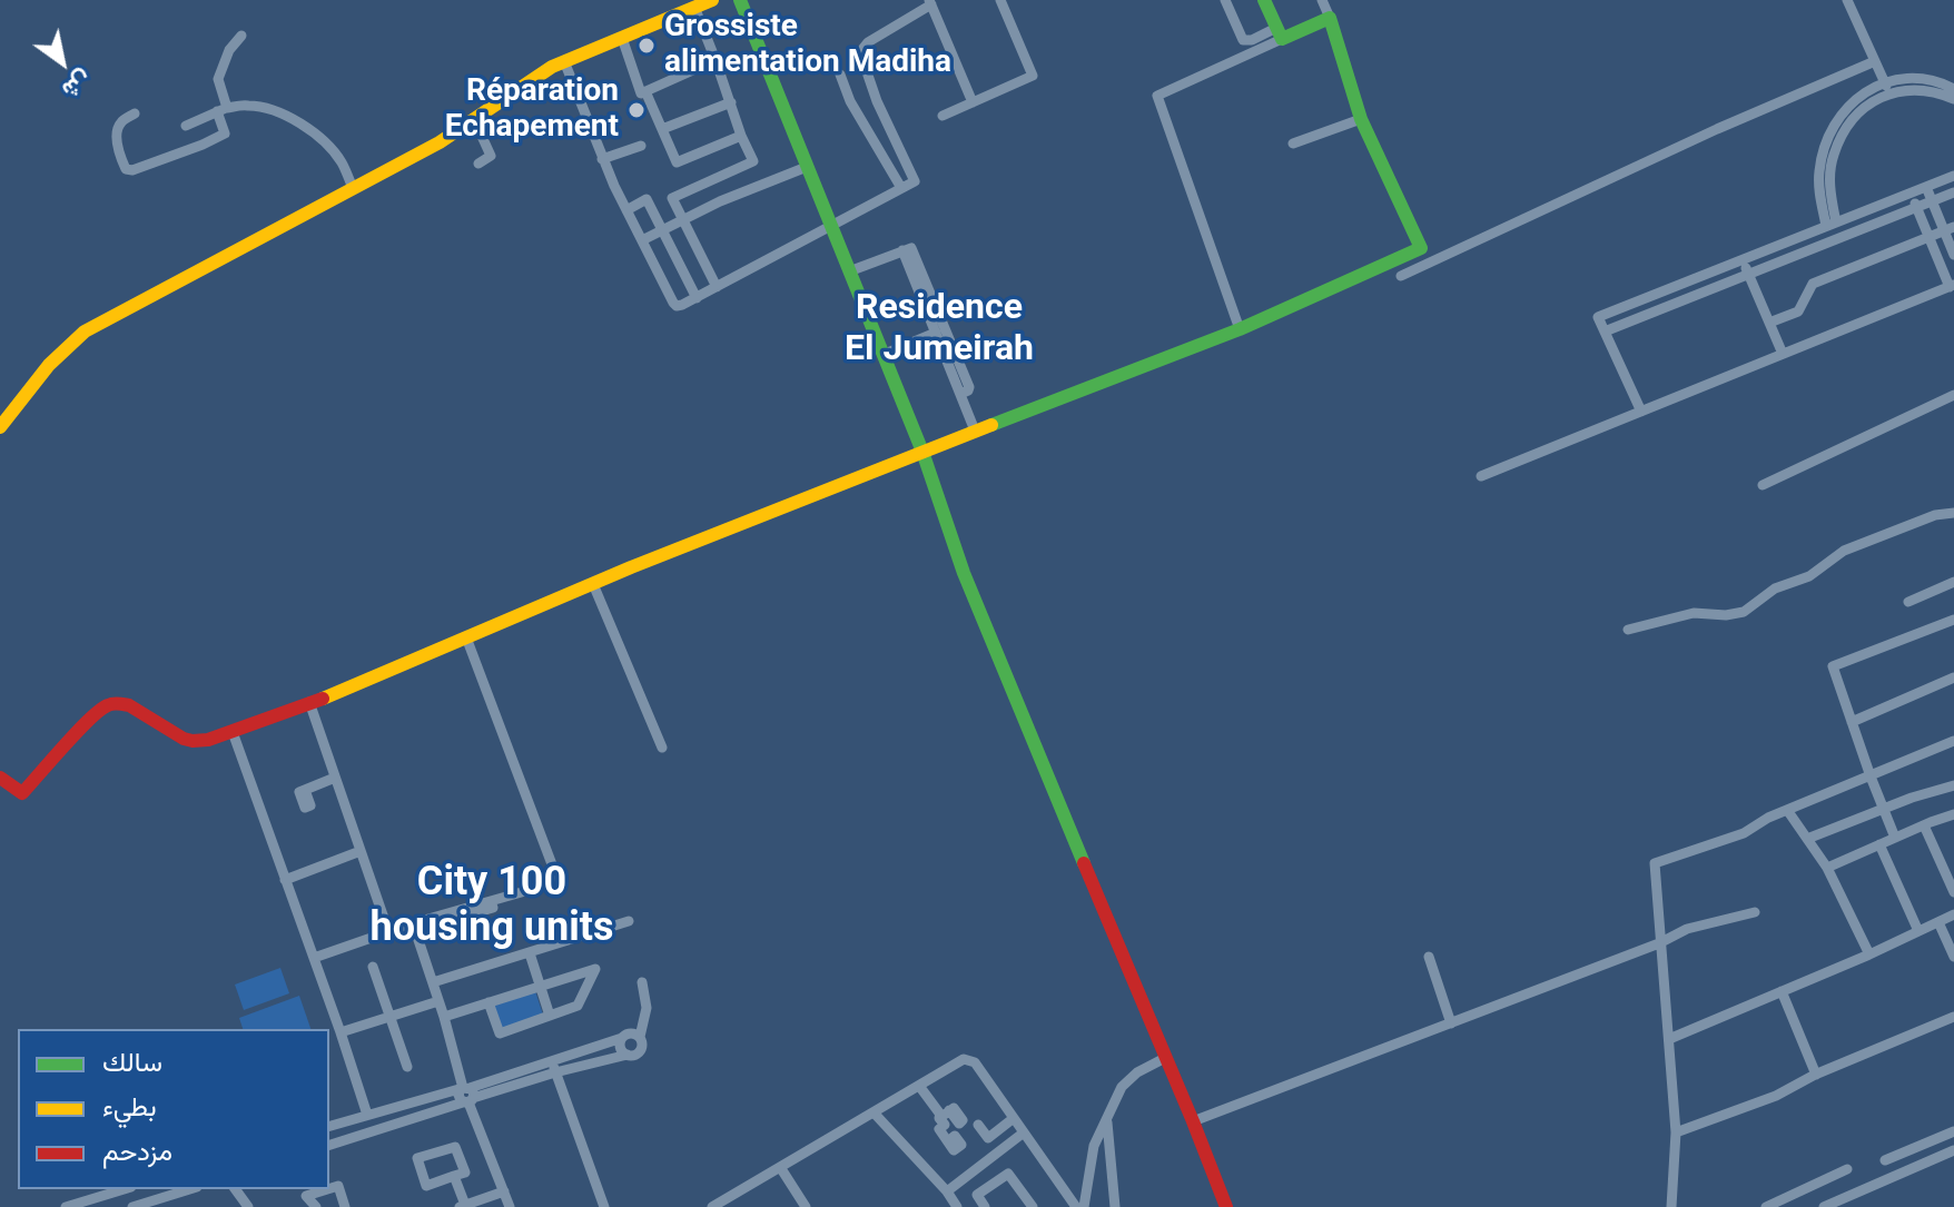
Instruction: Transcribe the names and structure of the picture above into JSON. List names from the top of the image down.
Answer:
{
  "districts": ["Residence El Jumeirah", "City 100 housing units"],
  "places": ["Grossiste alimentation Madiha", "Réparation Echapement"],
  "legend": ["سالك", "بطيء", "مزدحم"],
  "north": "bottom right"
}
